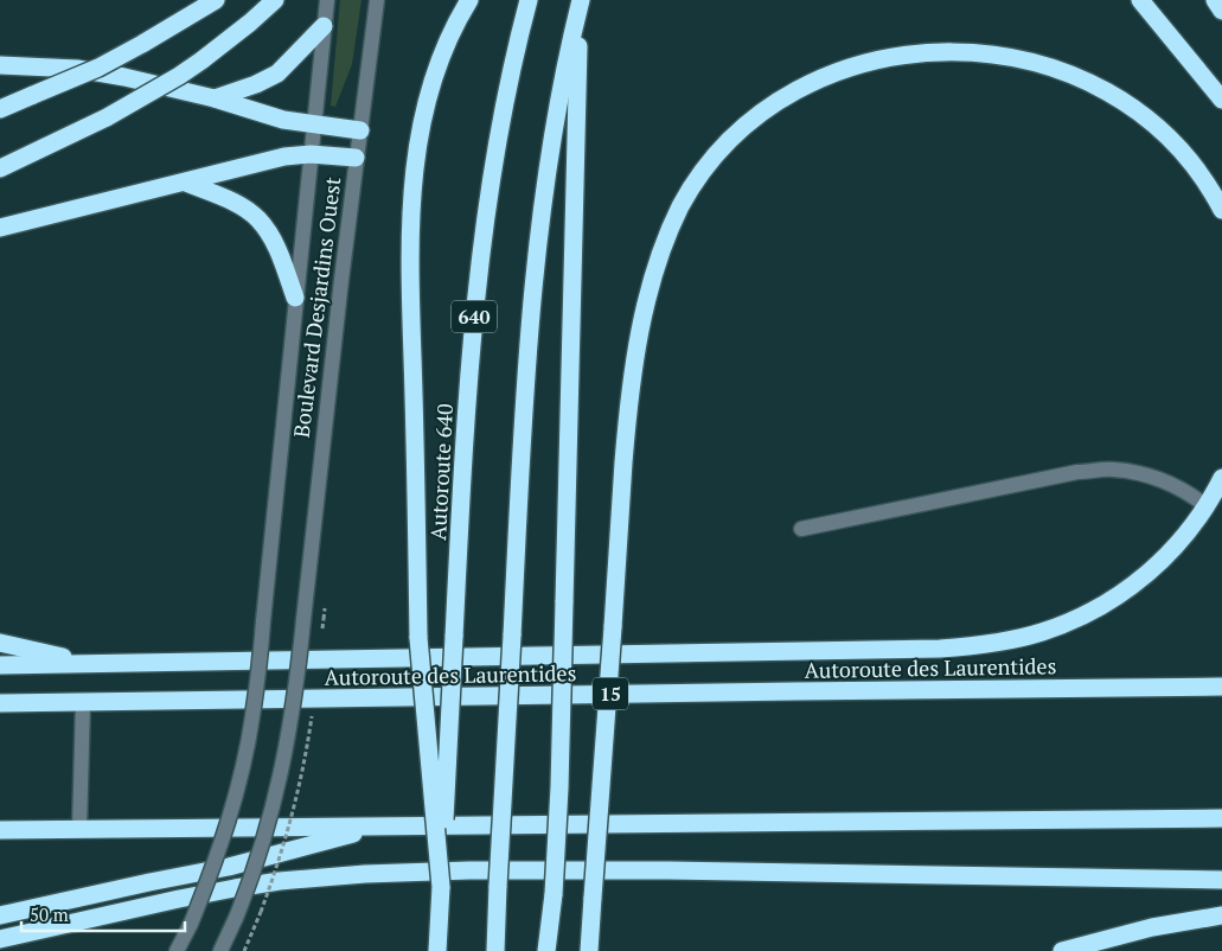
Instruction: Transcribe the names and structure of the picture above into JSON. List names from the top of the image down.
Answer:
{
  "streets": {
    "highway": [
      "640",
      "Autoroute 640",
      "Autoroute des Laurentides",
      "15"
    ],
    "street": ["Boulevard Desjardins Ouest"]
  },
  "scale_bar": "50 m"
}
